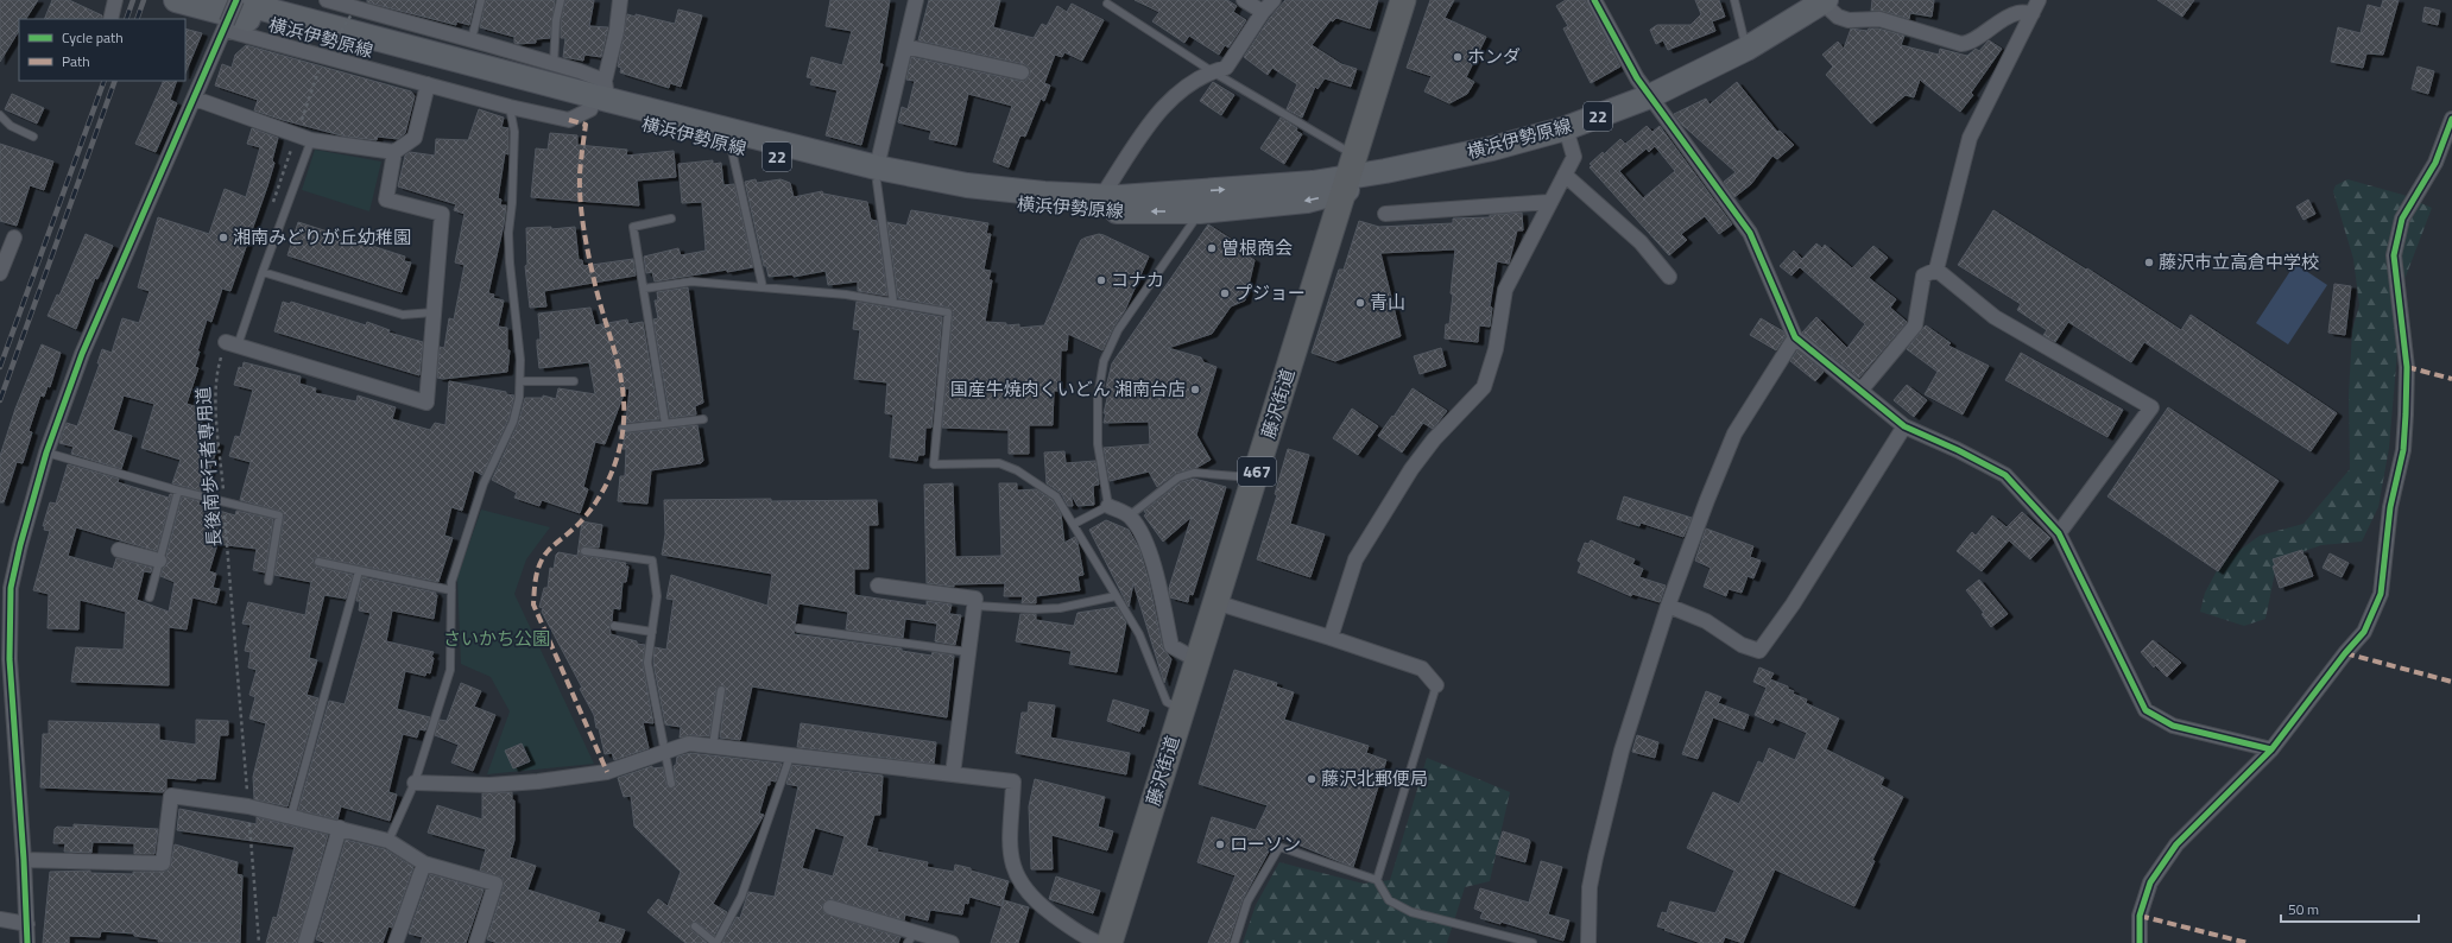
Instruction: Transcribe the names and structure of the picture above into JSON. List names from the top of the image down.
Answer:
{
  "streets": {
    "highway": ["藤沢街道", "467"],
    "main road": ["横浜伊勢原線", "22"],
    "path": ["長後南歩行者専用道"]
  },
  "crossings": [
    ["横浜伊勢原線", "藤沢街道"]
  ],
  "parks": ["さいかち公園"],
  "places": [
    "ホンダ",
    "湘南みどりが丘幼稚園",
    "曽根商会",
    "藤沢市立高倉中学校",
    "コナカ",
    "プジョー",
    "青山",
    "国産牛焼肉くいどん 湘南台店",
    "藤沢北郵便局",
    "ローソン"
  ],
  "legend": ["Cycle path", "Path"],
  "scale_bar": "50 m"
}
